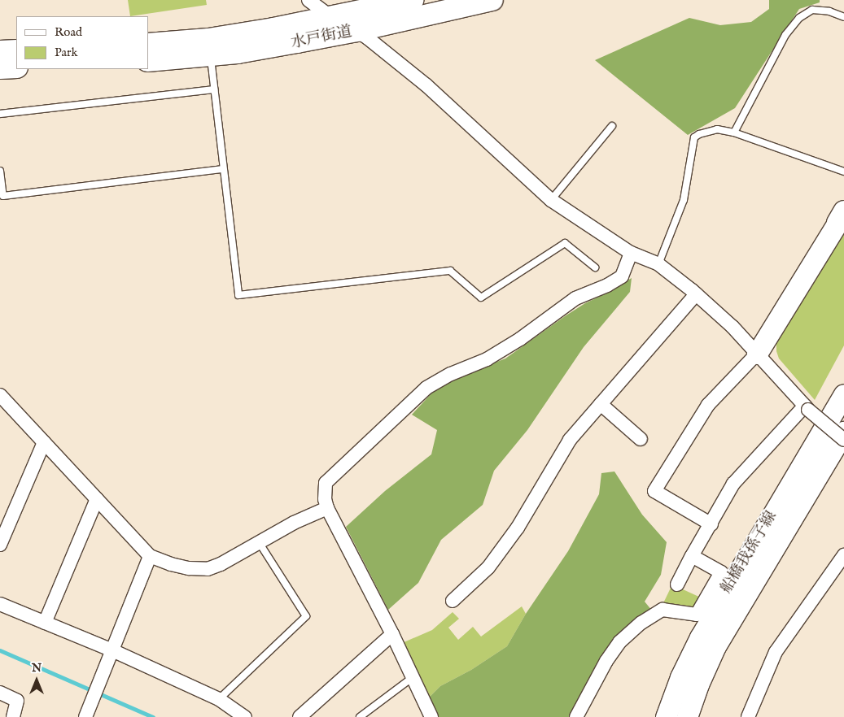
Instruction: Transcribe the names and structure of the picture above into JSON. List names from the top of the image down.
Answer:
{
  "streets": {
    "highway": ["水戸街道"],
    "main road": ["船橋我孫子線"]
  },
  "legend": ["Road", "Park"],
  "north": "top"
}
